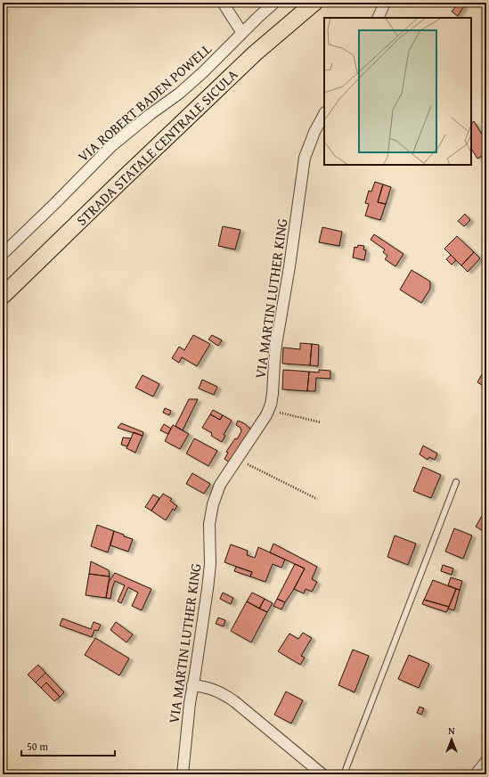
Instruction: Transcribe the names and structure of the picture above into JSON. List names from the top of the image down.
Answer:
{
  "streets": {
    "main road": ["STRADA STATALE CENTRALE SICULA"],
    "street": ["VIA ROBERT BADEN POWELL", "VIA MARTIN LUTHER KING"]
  },
  "scale_bar": "50 m",
  "north": "top"
}
